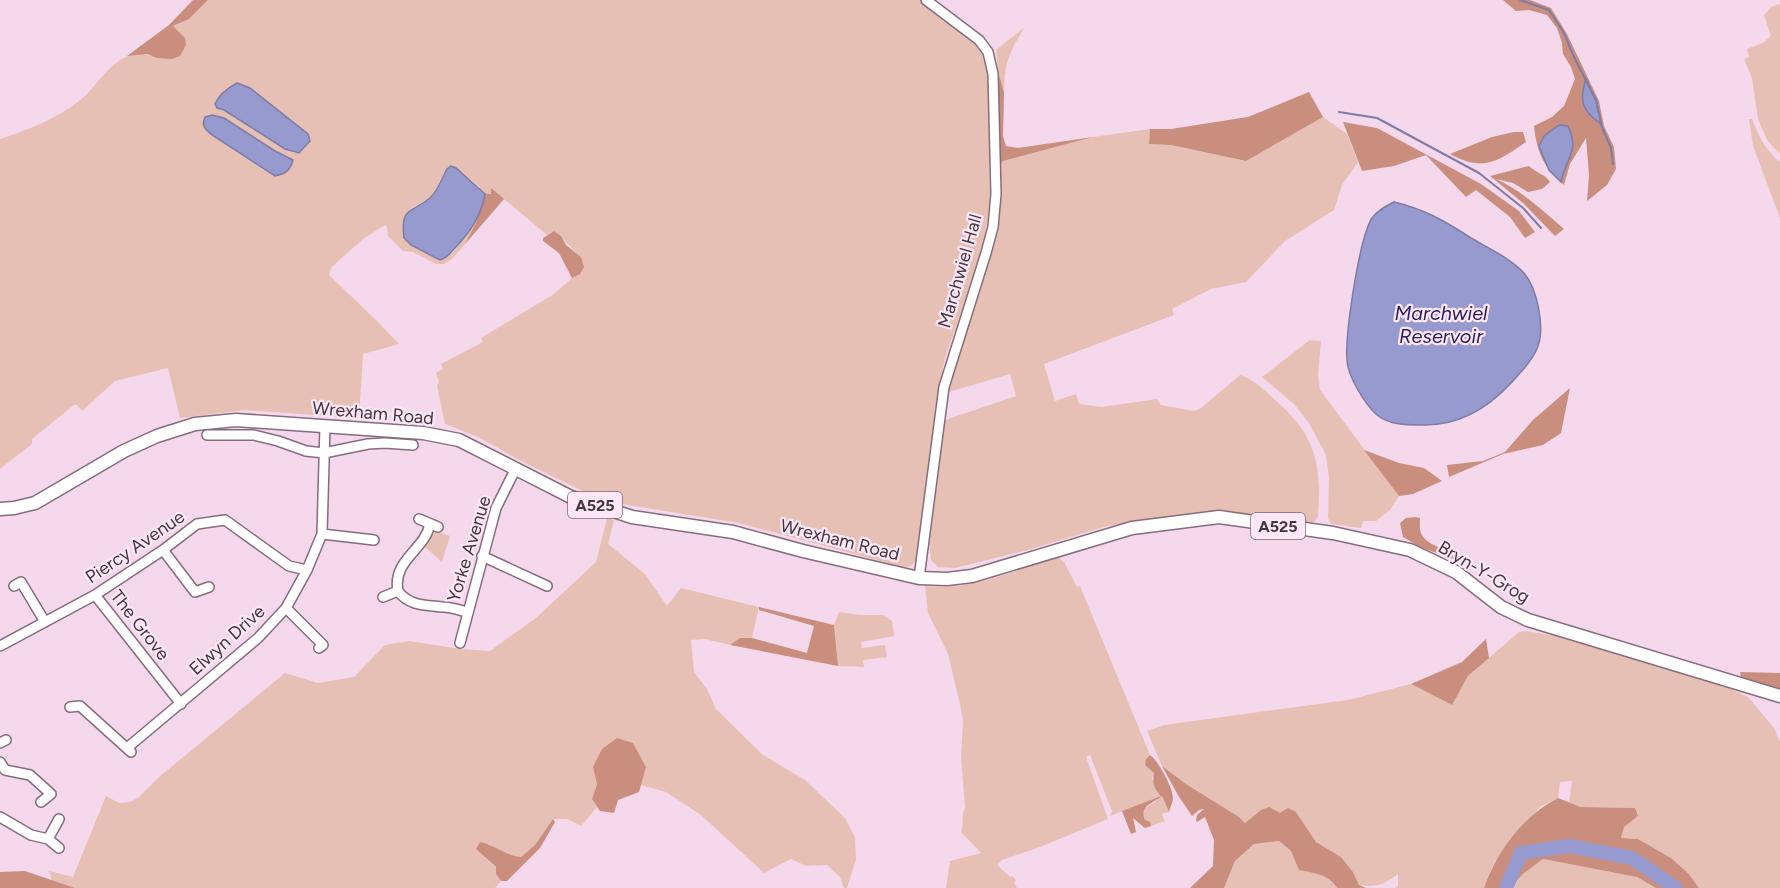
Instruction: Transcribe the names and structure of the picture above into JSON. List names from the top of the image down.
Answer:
{
  "streets": {
    "main road": ["Wrexham Road", "A525", "Bryn-Y-Grog"],
    "street": [
      "Marchwiel Hall",
      "Piercy Avenue",
      "Yorke Avenue",
      "The Grove",
      "Elwyn Drive"
    ]
  },
  "crossings": [
    ["Marchwiel Hall", "Wrexham Road"],
    ["Marchwiel Hall", "Bryn-Y-Grog"],
    ["Wrexham Road", "Yorke Avenue"],
    ["Wrexham Road", "Bryn-Y-Grog"],
    ["Wrexham Road", "Elwyn Drive"],
    ["Piercy Avenue", "The Grove"],
    ["Piercy Avenue", "Elwyn Drive"],
    ["The Grove", "Elwyn Drive"]
  ],
  "water": ["Marchwiel Reservoir"]
}
